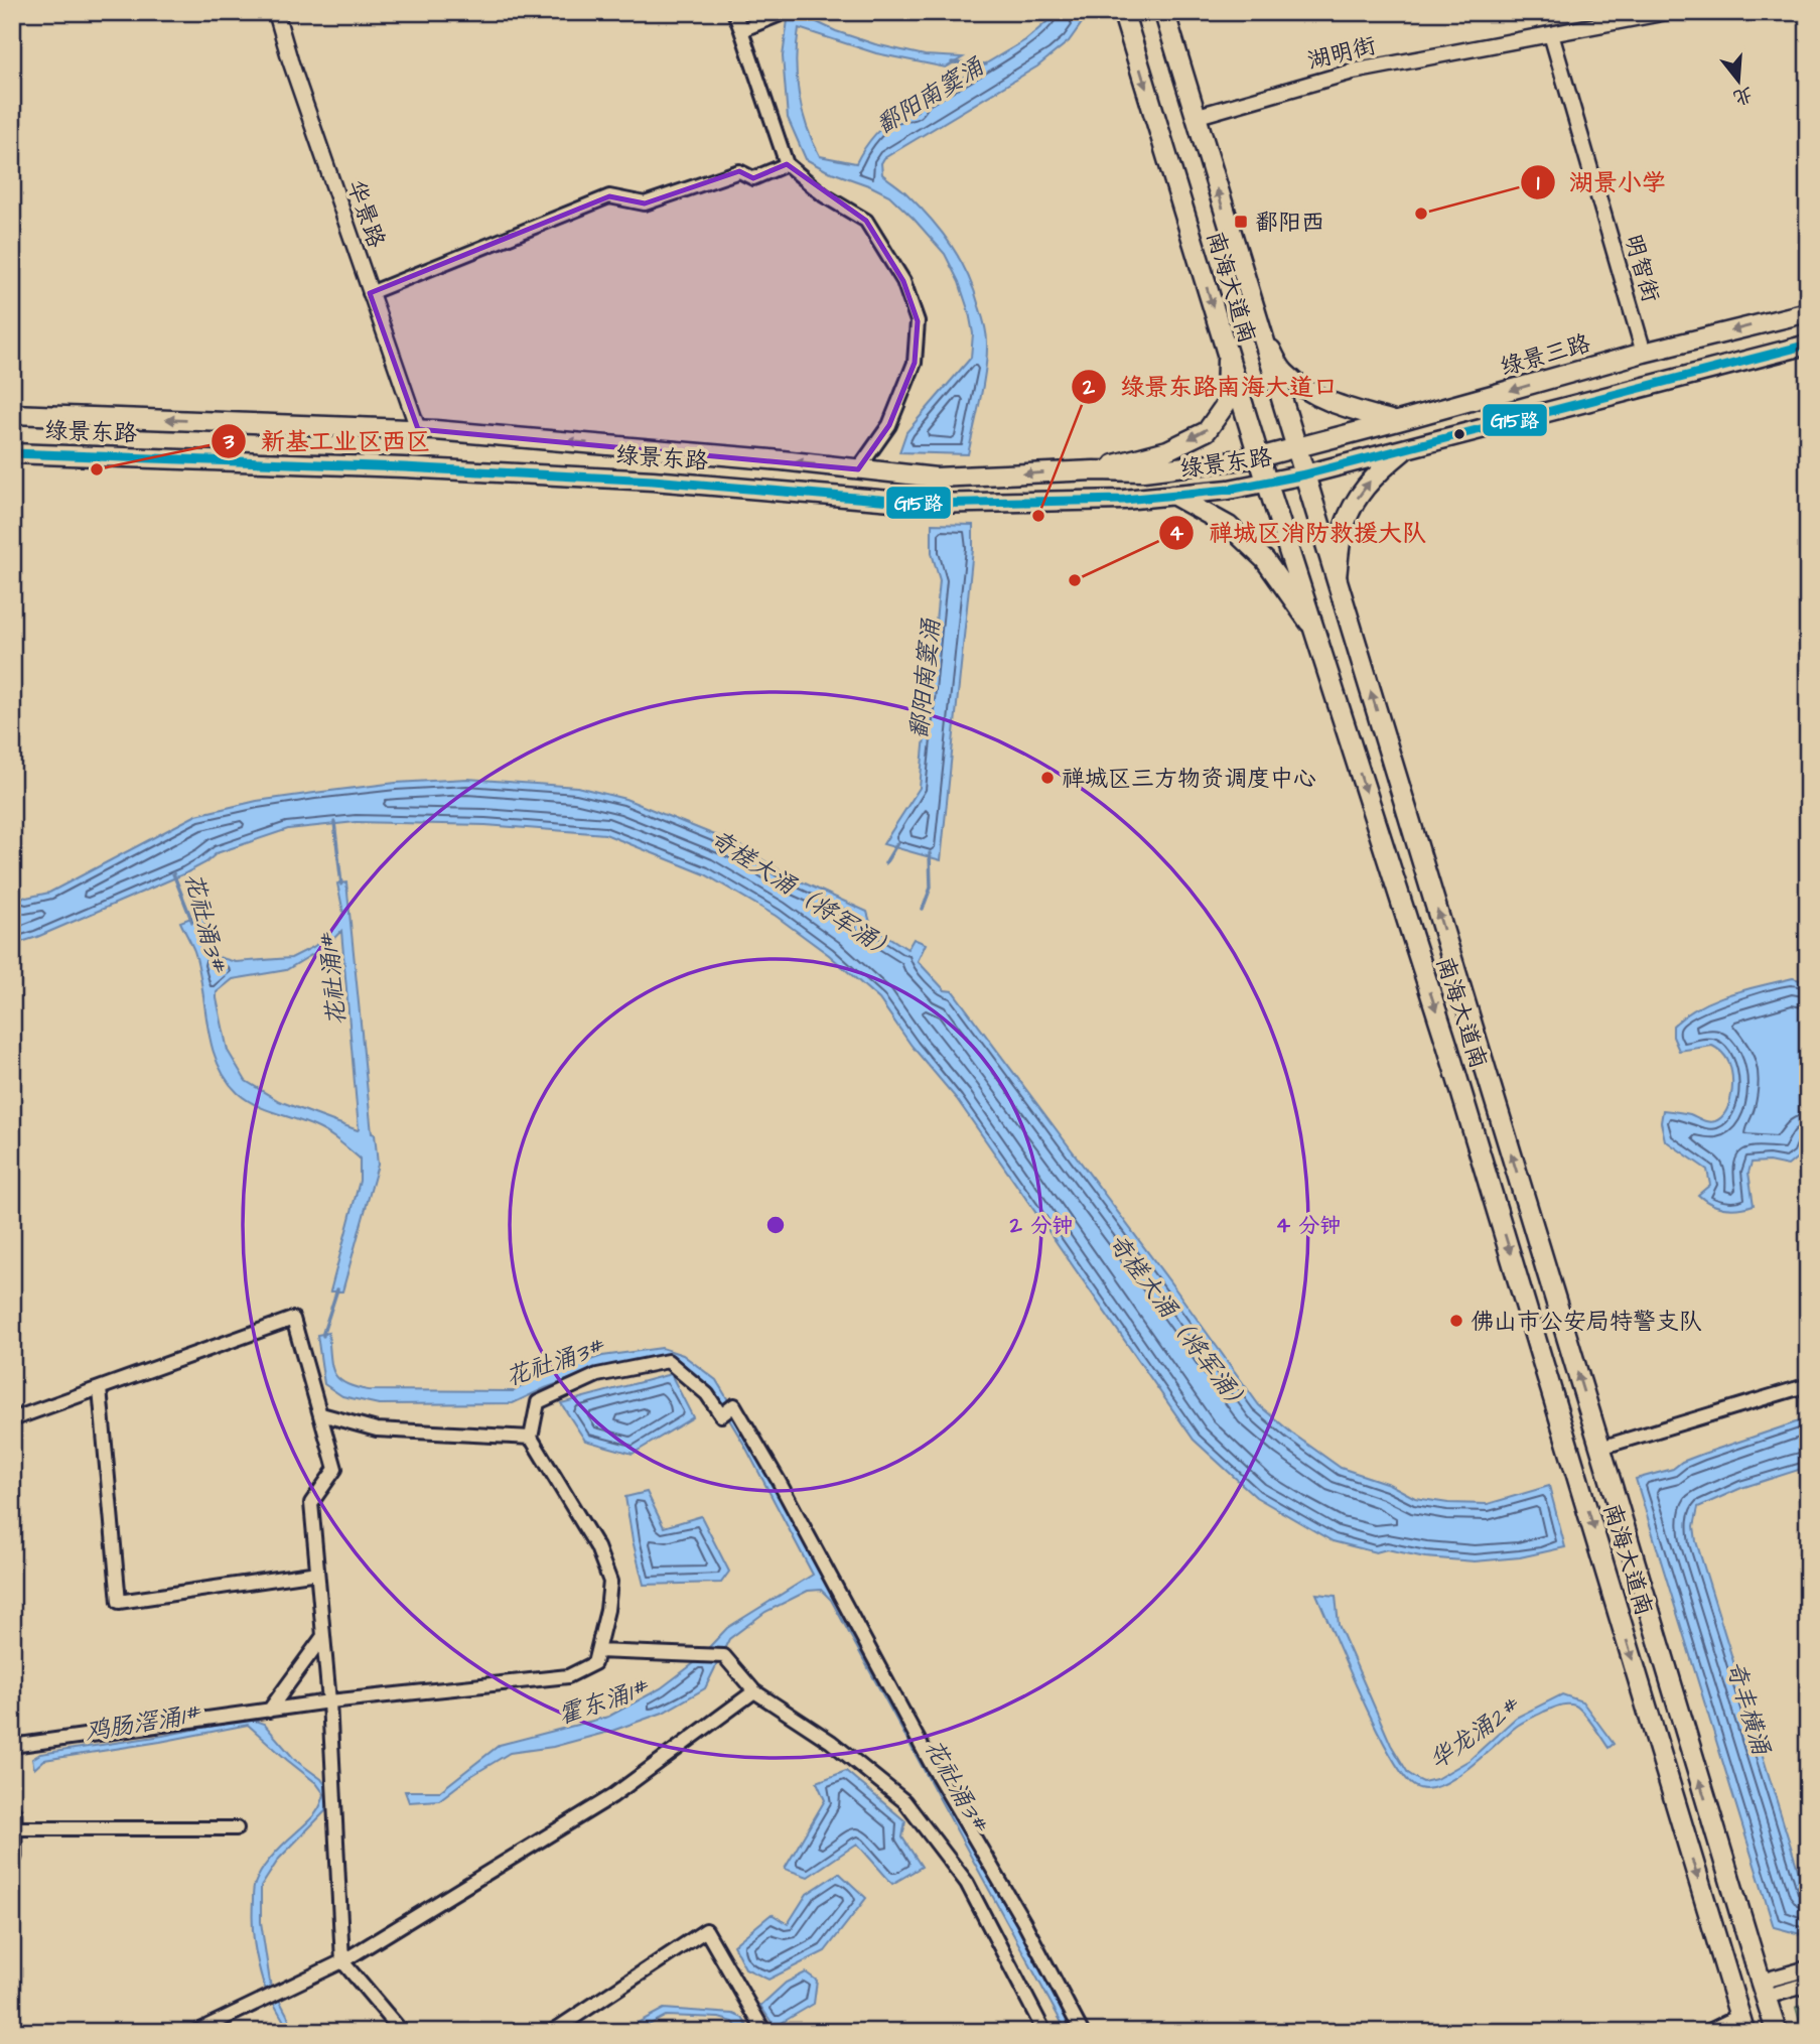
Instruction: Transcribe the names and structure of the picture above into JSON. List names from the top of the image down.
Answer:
{
  "streets": {
    "highway": ["南海大道南"],
    "main road": ["绿景三路", "绿景东路"],
    "street": ["湖明街", "华景路", "明智街"]
  },
  "crossings": [
    ["湖明街", "明智街"],
    ["湖明街", "南海大道南"],
    ["华景路", "绿景东路"],
    ["明智街", "绿景三路"],
    ["南海大道南", "绿景三路"],
    ["南海大道南", "绿景东路"],
    ["绿景三路", "绿景东路"]
  ],
  "water": [
    "鄱阳南窦涌",
    "奇槎大涌（将军涌）",
    "花社涌3#",
    "花社涌1#",
    "霍东涌1#",
    "奇丰横涌",
    "鸡肠滘涌1#",
    "华龙涌2#"
  ],
  "places": {
    "other": [
      "湖景小学",
      "新基工业区西区",
      "绿景东路南海大道口",
      "禅城区消防救援大队",
      "禅城区三方物资调度中心",
      "佛山市公安局特警支队"
    ],
    "transit": ["鄱阳西"]
  },
  "lines": ["transit line G15路"],
  "north": "bottom",
  "rings": ["2 分钟", "4 分钟"]
}
